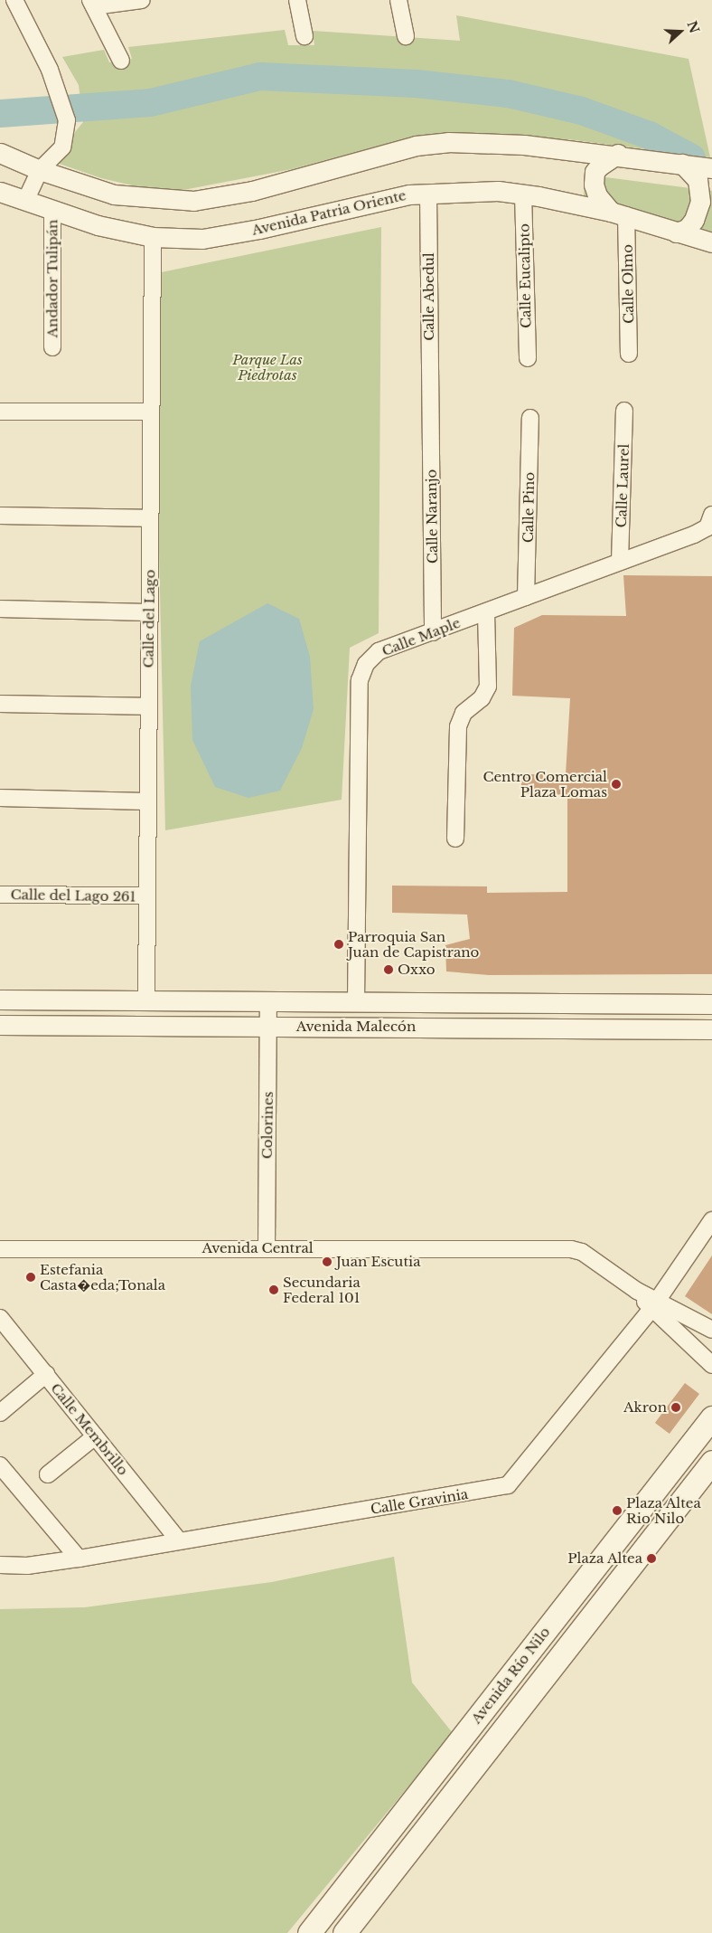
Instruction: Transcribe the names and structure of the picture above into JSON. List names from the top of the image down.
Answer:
{
  "streets": {
    "main road": ["Avenida Río Nilo"],
    "street": [
      "Avenida Patria Oriente",
      "Calle Eucalipto",
      "Andador Tulipán",
      "Calle Olmo",
      "Calle Abedul",
      "Calle Laurel",
      "Calle Pino",
      "Calle Naranjo",
      "Calle del Lago",
      "Calle Maple",
      "Calle del Lago 261",
      "Avenida Malecón",
      "Colorines",
      "Avenida Central",
      "Calle Membrillo",
      "Calle Gravinia"
    ]
  },
  "crossings": [
    ["Avenida Patria Oriente", "Calle Eucalipto"],
    ["Avenida Patria Oriente", "Andador Tulipán"],
    ["Avenida Patria Oriente", "Calle Olmo"],
    ["Avenida Patria Oriente", "Calle Abedul"],
    ["Avenida Patria Oriente", "Calle del Lago"],
    ["Calle Abedul", "Calle Naranjo"],
    ["Calle Laurel", "Calle Maple"],
    ["Calle Pino", "Calle Maple"],
    ["Calle Naranjo", "Calle Maple"],
    ["Calle del Lago", "Calle del Lago 261"],
    ["Calle del Lago", "Avenida Malecón"],
    ["Calle Maple", "Avenida Malecón"],
    ["Avenida Malecón", "Colorines"],
    ["Colorines", "Avenida Central"],
    ["Avenida Central", "Calle Gravinia"],
    ["Calle Membrillo", "Calle Gravinia"]
  ],
  "parks": ["Parque Las Piedrotas"],
  "places": [
    "Centro Comercial Plaza Lomas",
    "Parroquia San Juan de Capistrano",
    "Oxxo",
    "Juan Escutia",
    "Estefania Casta�eda;Tonala",
    "Secundaria Federal 101",
    "Akron",
    "Plaza Altea Rio Nilo",
    "Plaza Altea"
  ],
  "north": "right"
}
